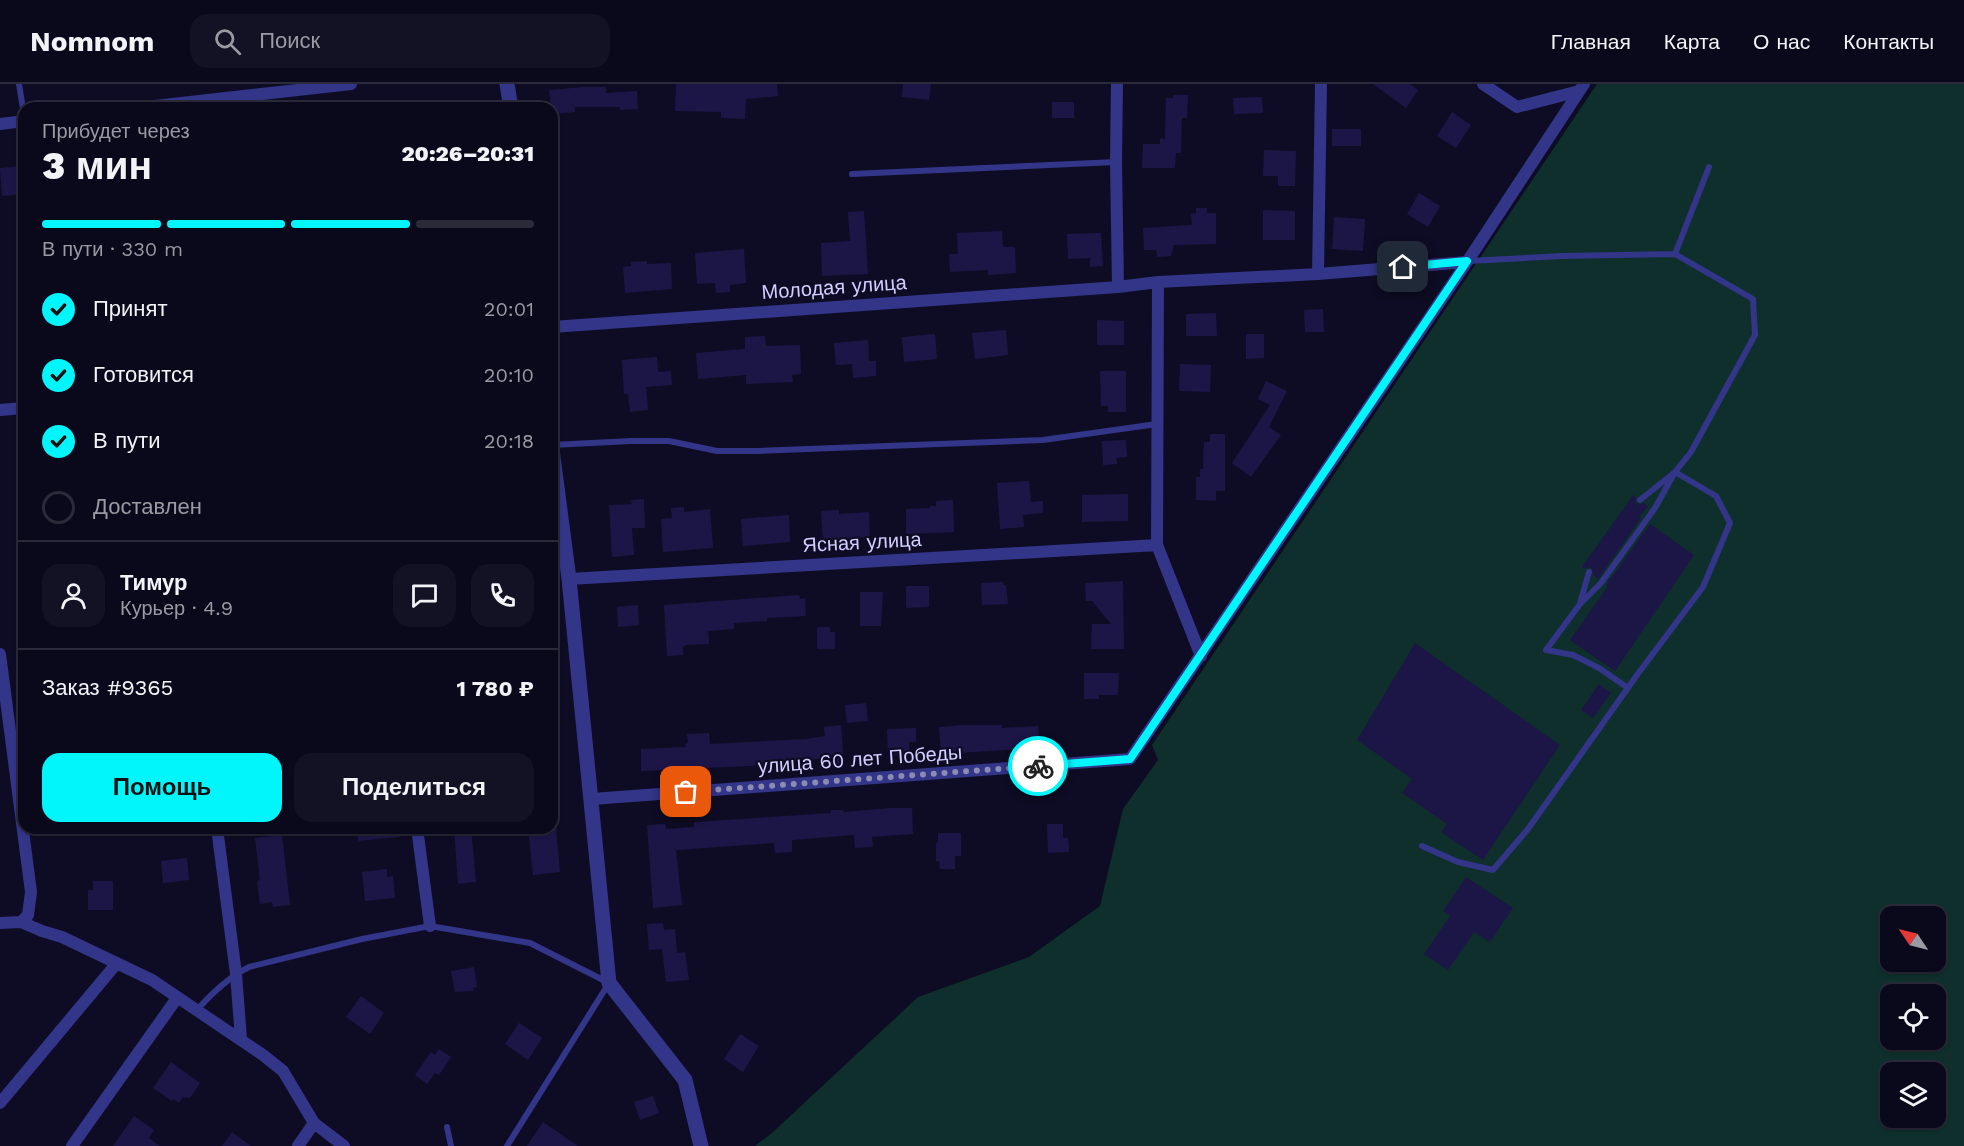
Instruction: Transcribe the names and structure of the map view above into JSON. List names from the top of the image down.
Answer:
{
  "streets": {
    "street": ["Молодая улица", "Ясная улица", "улица 60 лет Победы"]
  },
  "north": "top left",
  "page": {
    "header": "Nomnom",
    "search": "Поиск",
    "nav": [
      "Главная",
      "Карта",
      "О нас",
      "Контакты"
    ],
    "heading": ["3 мин", "Прибудет через", "20:26–20:31"],
    "panel": [
      "Тимур",
      "Курьер · 4.9",
      "Заказ #9365",
      "1 780 ₽"
    ],
    "bar": "В пути · 330 m",
    "list": [
      ["Принят", "20:01"],
      ["Готовится", "20:10"],
      ["В пути", "20:18"],
      "Доставлен"
    ],
    "buttons": ["Помощь", "Поделиться"]
  }
}
